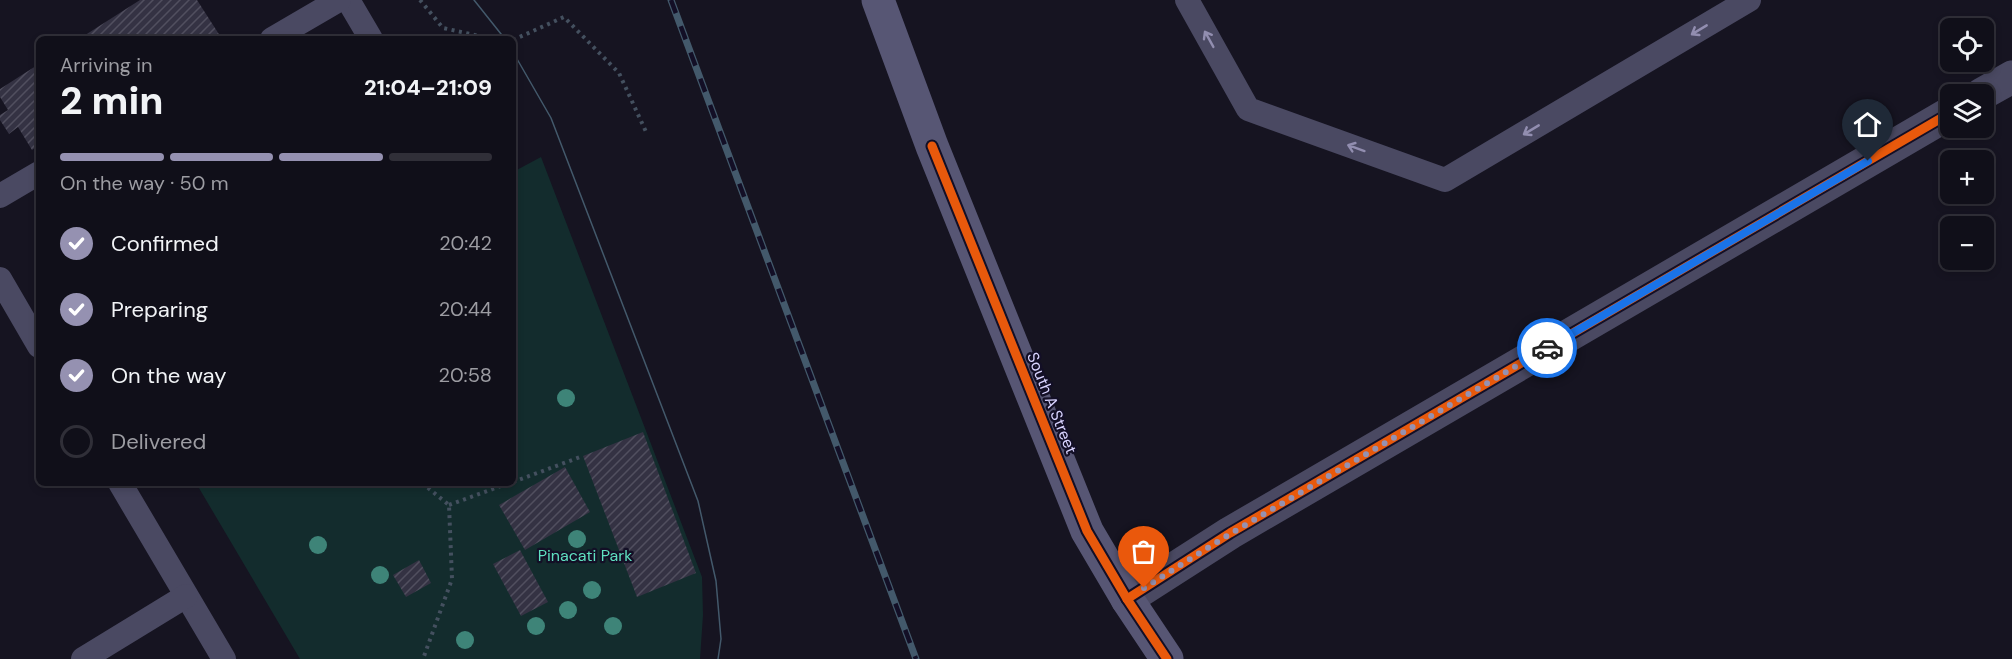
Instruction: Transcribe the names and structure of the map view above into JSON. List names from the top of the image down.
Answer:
{
  "streets": {
    "main road": ["South A Street"]
  },
  "parks": ["Pinacati Park"],
  "page": {
    "map_buttons": ["+", "−"],
    "heading": ["2 min", "Arriving in", "21:04–21:09"],
    "bar": "On the way · 50 m",
    "list": [
      ["Confirmed", "20:42"],
      ["Preparing", "20:44"],
      ["On the way", "20:58"],
      "Delivered"
    ]
  }
}
